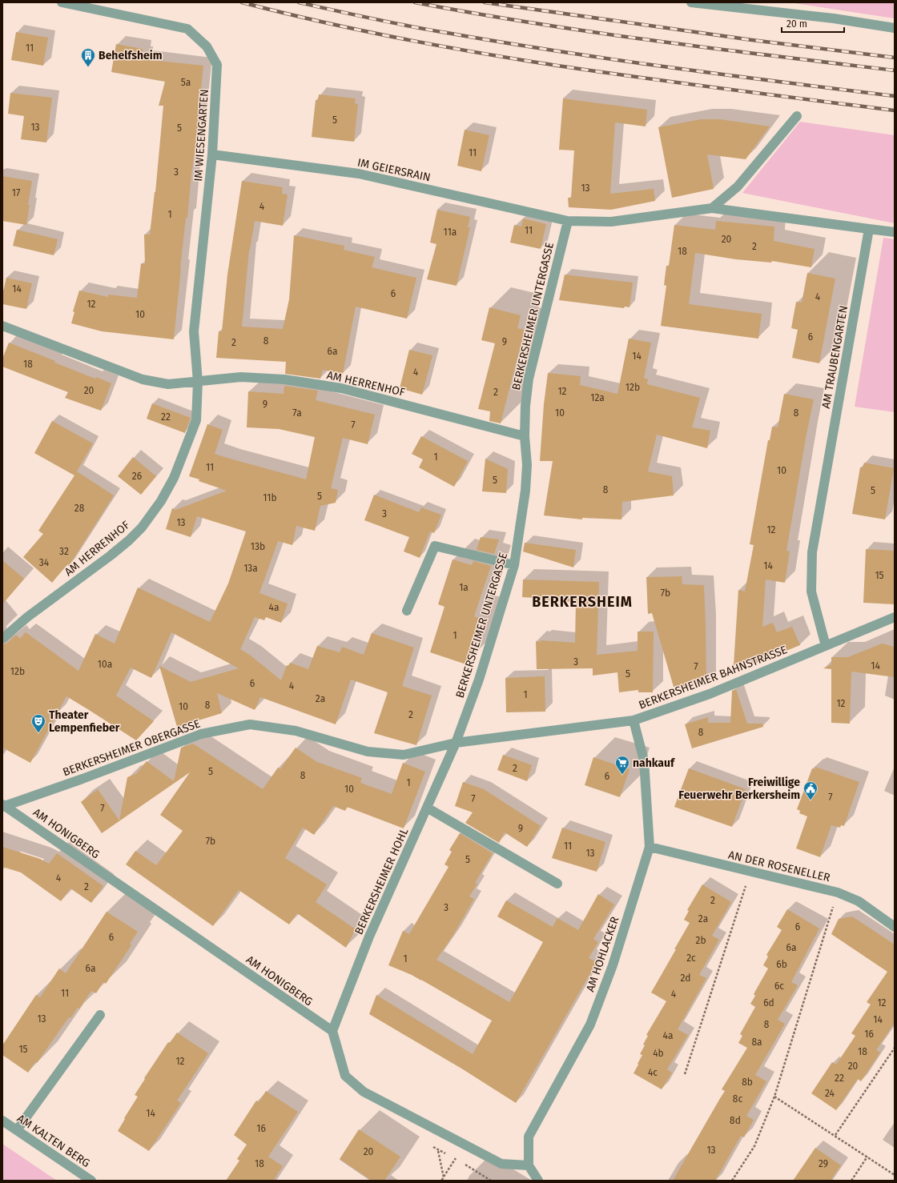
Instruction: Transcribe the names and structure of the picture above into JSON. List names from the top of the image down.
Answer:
{
  "streets": {
    "street": [
      "IM WIESENGARTEN",
      "IM GEIERSRAIN",
      "BERKERSHEIMER UNTERGASSE",
      "AM TRAUBENGARTEN",
      "AM HERRENHOF",
      "BERKERSHEIMER BAHNSTRASSE",
      "BERKERSHEIMER OBERGASSE",
      "AM HONIGBERG",
      "AN DER ROSENELLER",
      "BERKERSHEIMER HOHL",
      "AM HOHLACKER",
      "AM KALTEN BERG"
    ]
  },
  "crossings": [
    ["IM WIESENGARTEN", "IM GEIERSRAIN"],
    ["IM WIESENGARTEN", "AM HERRENHOF"],
    ["IM GEIERSRAIN", "BERKERSHEIMER UNTERGASSE"],
    ["BERKERSHEIMER UNTERGASSE", "AM HERRENHOF"],
    ["BERKERSHEIMER UNTERGASSE", "BERKERSHEIMER BAHNSTRASSE"],
    ["BERKERSHEIMER UNTERGASSE", "BERKERSHEIMER OBERGASSE"],
    ["BERKERSHEIMER UNTERGASSE", "BERKERSHEIMER HOHL"],
    ["AM TRAUBENGARTEN", "BERKERSHEIMER BAHNSTRASSE"],
    ["BERKERSHEIMER BAHNSTRASSE", "BERKERSHEIMER OBERGASSE"],
    ["BERKERSHEIMER BAHNSTRASSE", "BERKERSHEIMER HOHL"],
    ["BERKERSHEIMER BAHNSTRASSE", "AM HOHLACKER"],
    ["BERKERSHEIMER OBERGASSE", "AM HONIGBERG"],
    ["BERKERSHEIMER OBERGASSE", "BERKERSHEIMER HOHL"],
    ["AM HONIGBERG", "BERKERSHEIMER HOHL"],
    ["AN DER ROSENELLER", "AM HOHLACKER"]
  ],
  "districts": ["BERKERSHEIM"],
  "places": {
    "building": ["Behelfsheim"],
    "theatre": ["Theater Lempenfieber"],
    "supermarket": ["nahkauf"],
    "public building": ["Freiwillige Feuerwehr Berkersheim"]
  },
  "house_numbers": [
    "11",
    "5a",
    "5",
    "13",
    "5",
    "11",
    "3",
    "13",
    "17",
    "4",
    "1",
    "11",
    "11a",
    "20",
    "2",
    "18",
    "14",
    "6",
    "4",
    "12",
    "10",
    "6",
    "8",
    "9",
    "2",
    "6a",
    "14",
    "18",
    "4",
    "12b",
    "20",
    "12",
    "2",
    "12a",
    "9",
    "7a",
    "10",
    "8",
    "22",
    "7",
    "1",
    "11",
    "10",
    "26",
    "5",
    "8",
    "5",
    "5",
    "11b",
    "28",
    "3",
    "13",
    "12",
    "13b",
    "32",
    "34",
    "14",
    "13a",
    "15",
    "1a",
    "7b",
    "4a",
    "1",
    "3",
    "10a",
    "14",
    "7",
    "12b",
    "5",
    "6",
    "4",
    "1",
    "2a",
    "12",
    "8",
    "10",
    "2",
    "8",
    "2",
    "5",
    "8",
    "6",
    "1",
    "10",
    "7",
    "7",
    "7",
    "9",
    "7b",
    "11",
    "13",
    "5",
    "4",
    "2",
    "2",
    "3",
    "2a",
    "6",
    "6",
    "2b",
    "6a",
    "2c",
    "1",
    "6b",
    "6a",
    "2d",
    "6c",
    "11",
    "4",
    "6d",
    "12",
    "13",
    "14",
    "8",
    "16",
    "4a",
    "8a",
    "15",
    "18",
    "4b",
    "12",
    "20",
    "4c",
    "22",
    "8b",
    "24",
    "8c",
    "14",
    "8d",
    "16",
    "13",
    "20",
    "18",
    "29"
  ],
  "scale_bar": "20 m"
}
